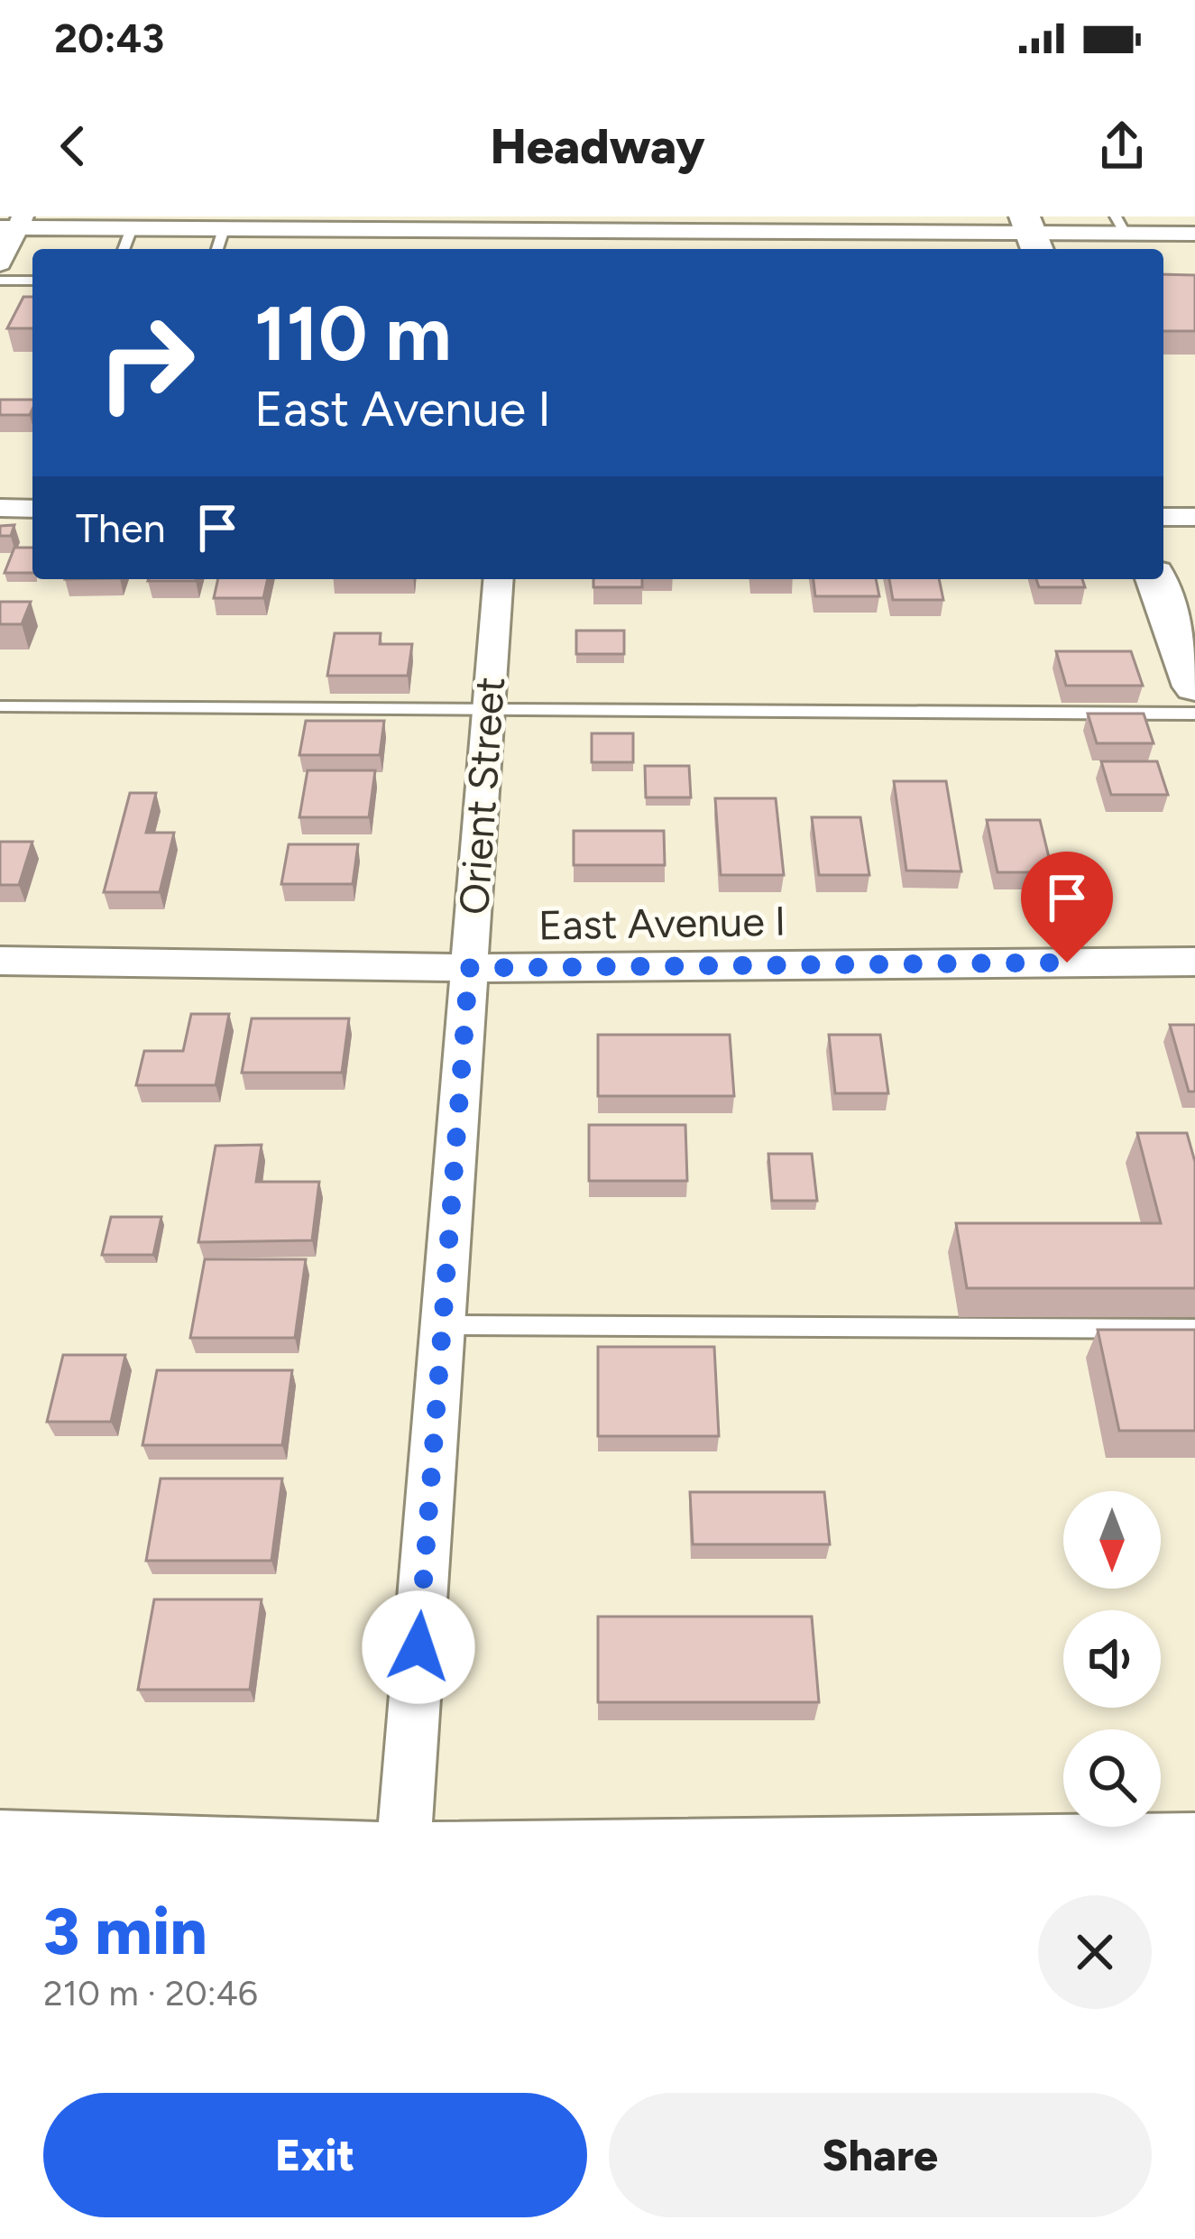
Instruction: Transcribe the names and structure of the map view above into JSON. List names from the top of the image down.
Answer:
{
  "streets": {
    "street": ["Orient Street", "East Avenue I"]
  },
  "crossings": [
    ["Orient Street", "East Avenue I"]
  ],
  "north": "bottom",
  "page": {
    "status": "20:43",
    "header": "Headway",
    "turn": ["110 m", "East Avenue I"],
    "then": "Then",
    "heading": ["3 min", "210 m · 20:46"],
    "buttons": ["Exit", "Share"]
  }
}
